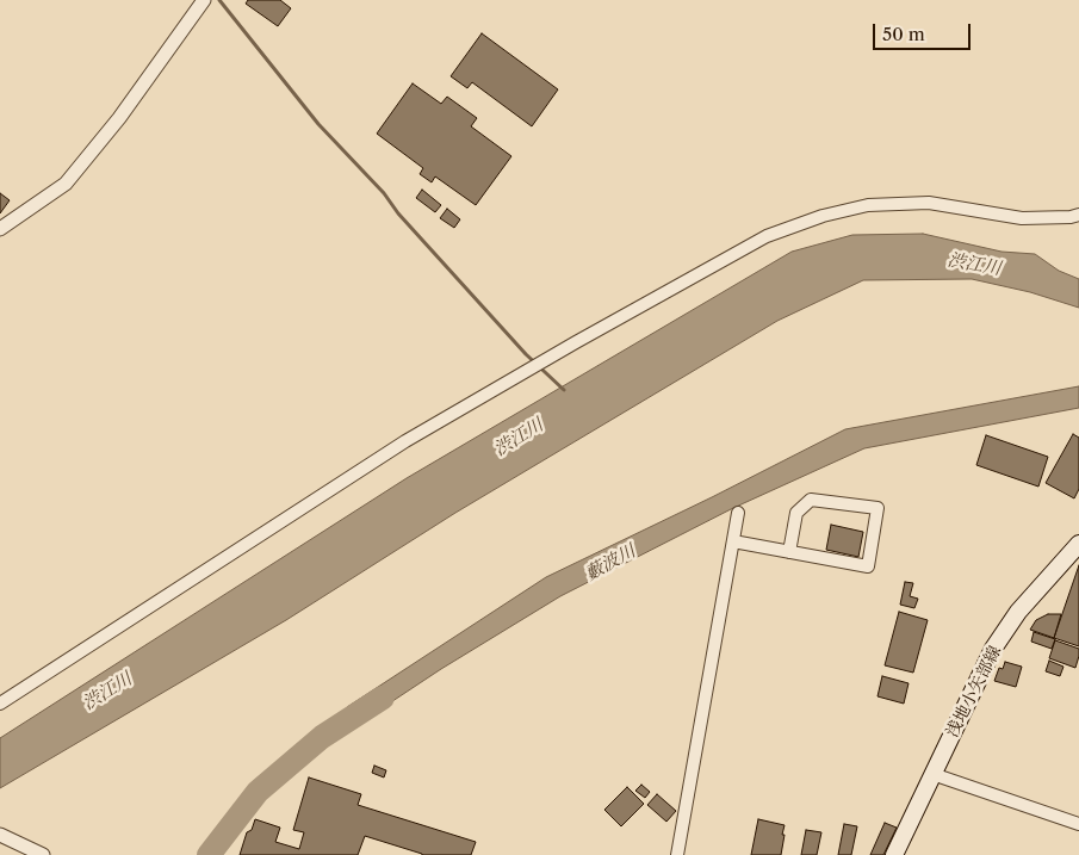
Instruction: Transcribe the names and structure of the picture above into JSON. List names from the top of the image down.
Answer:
{
  "streets": {
    "main road": ["浅地小矢部線"]
  },
  "water": ["渋江川", "藪波川"],
  "scale_bar": "50 m"
}
